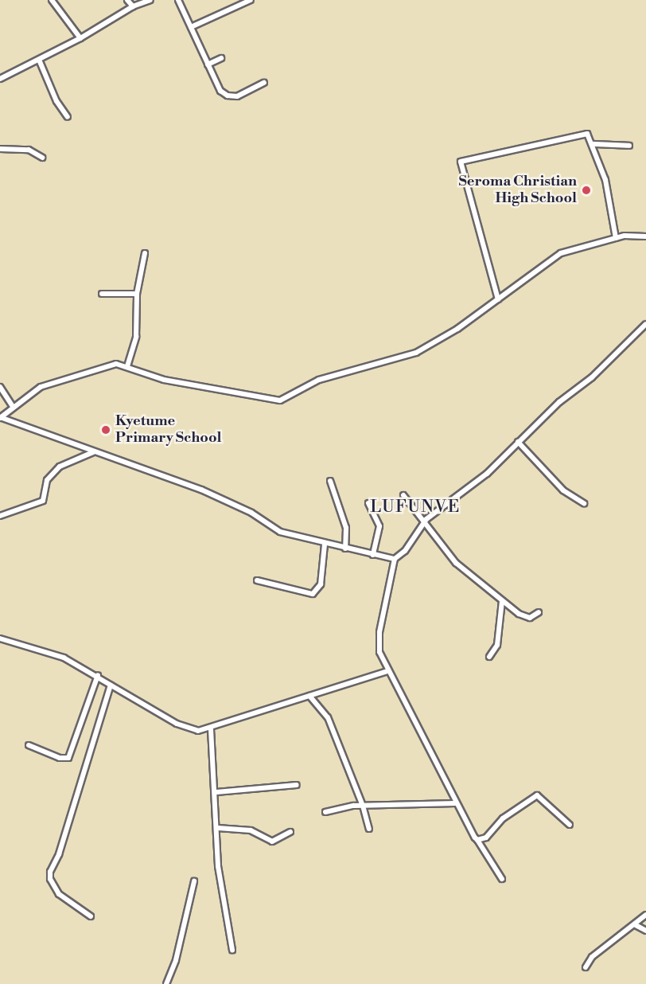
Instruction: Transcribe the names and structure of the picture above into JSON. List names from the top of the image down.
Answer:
{
  "districts": ["LUFUNVE"],
  "places": ["Seroma Christian High School", "Kyetume Primary School"]
}
